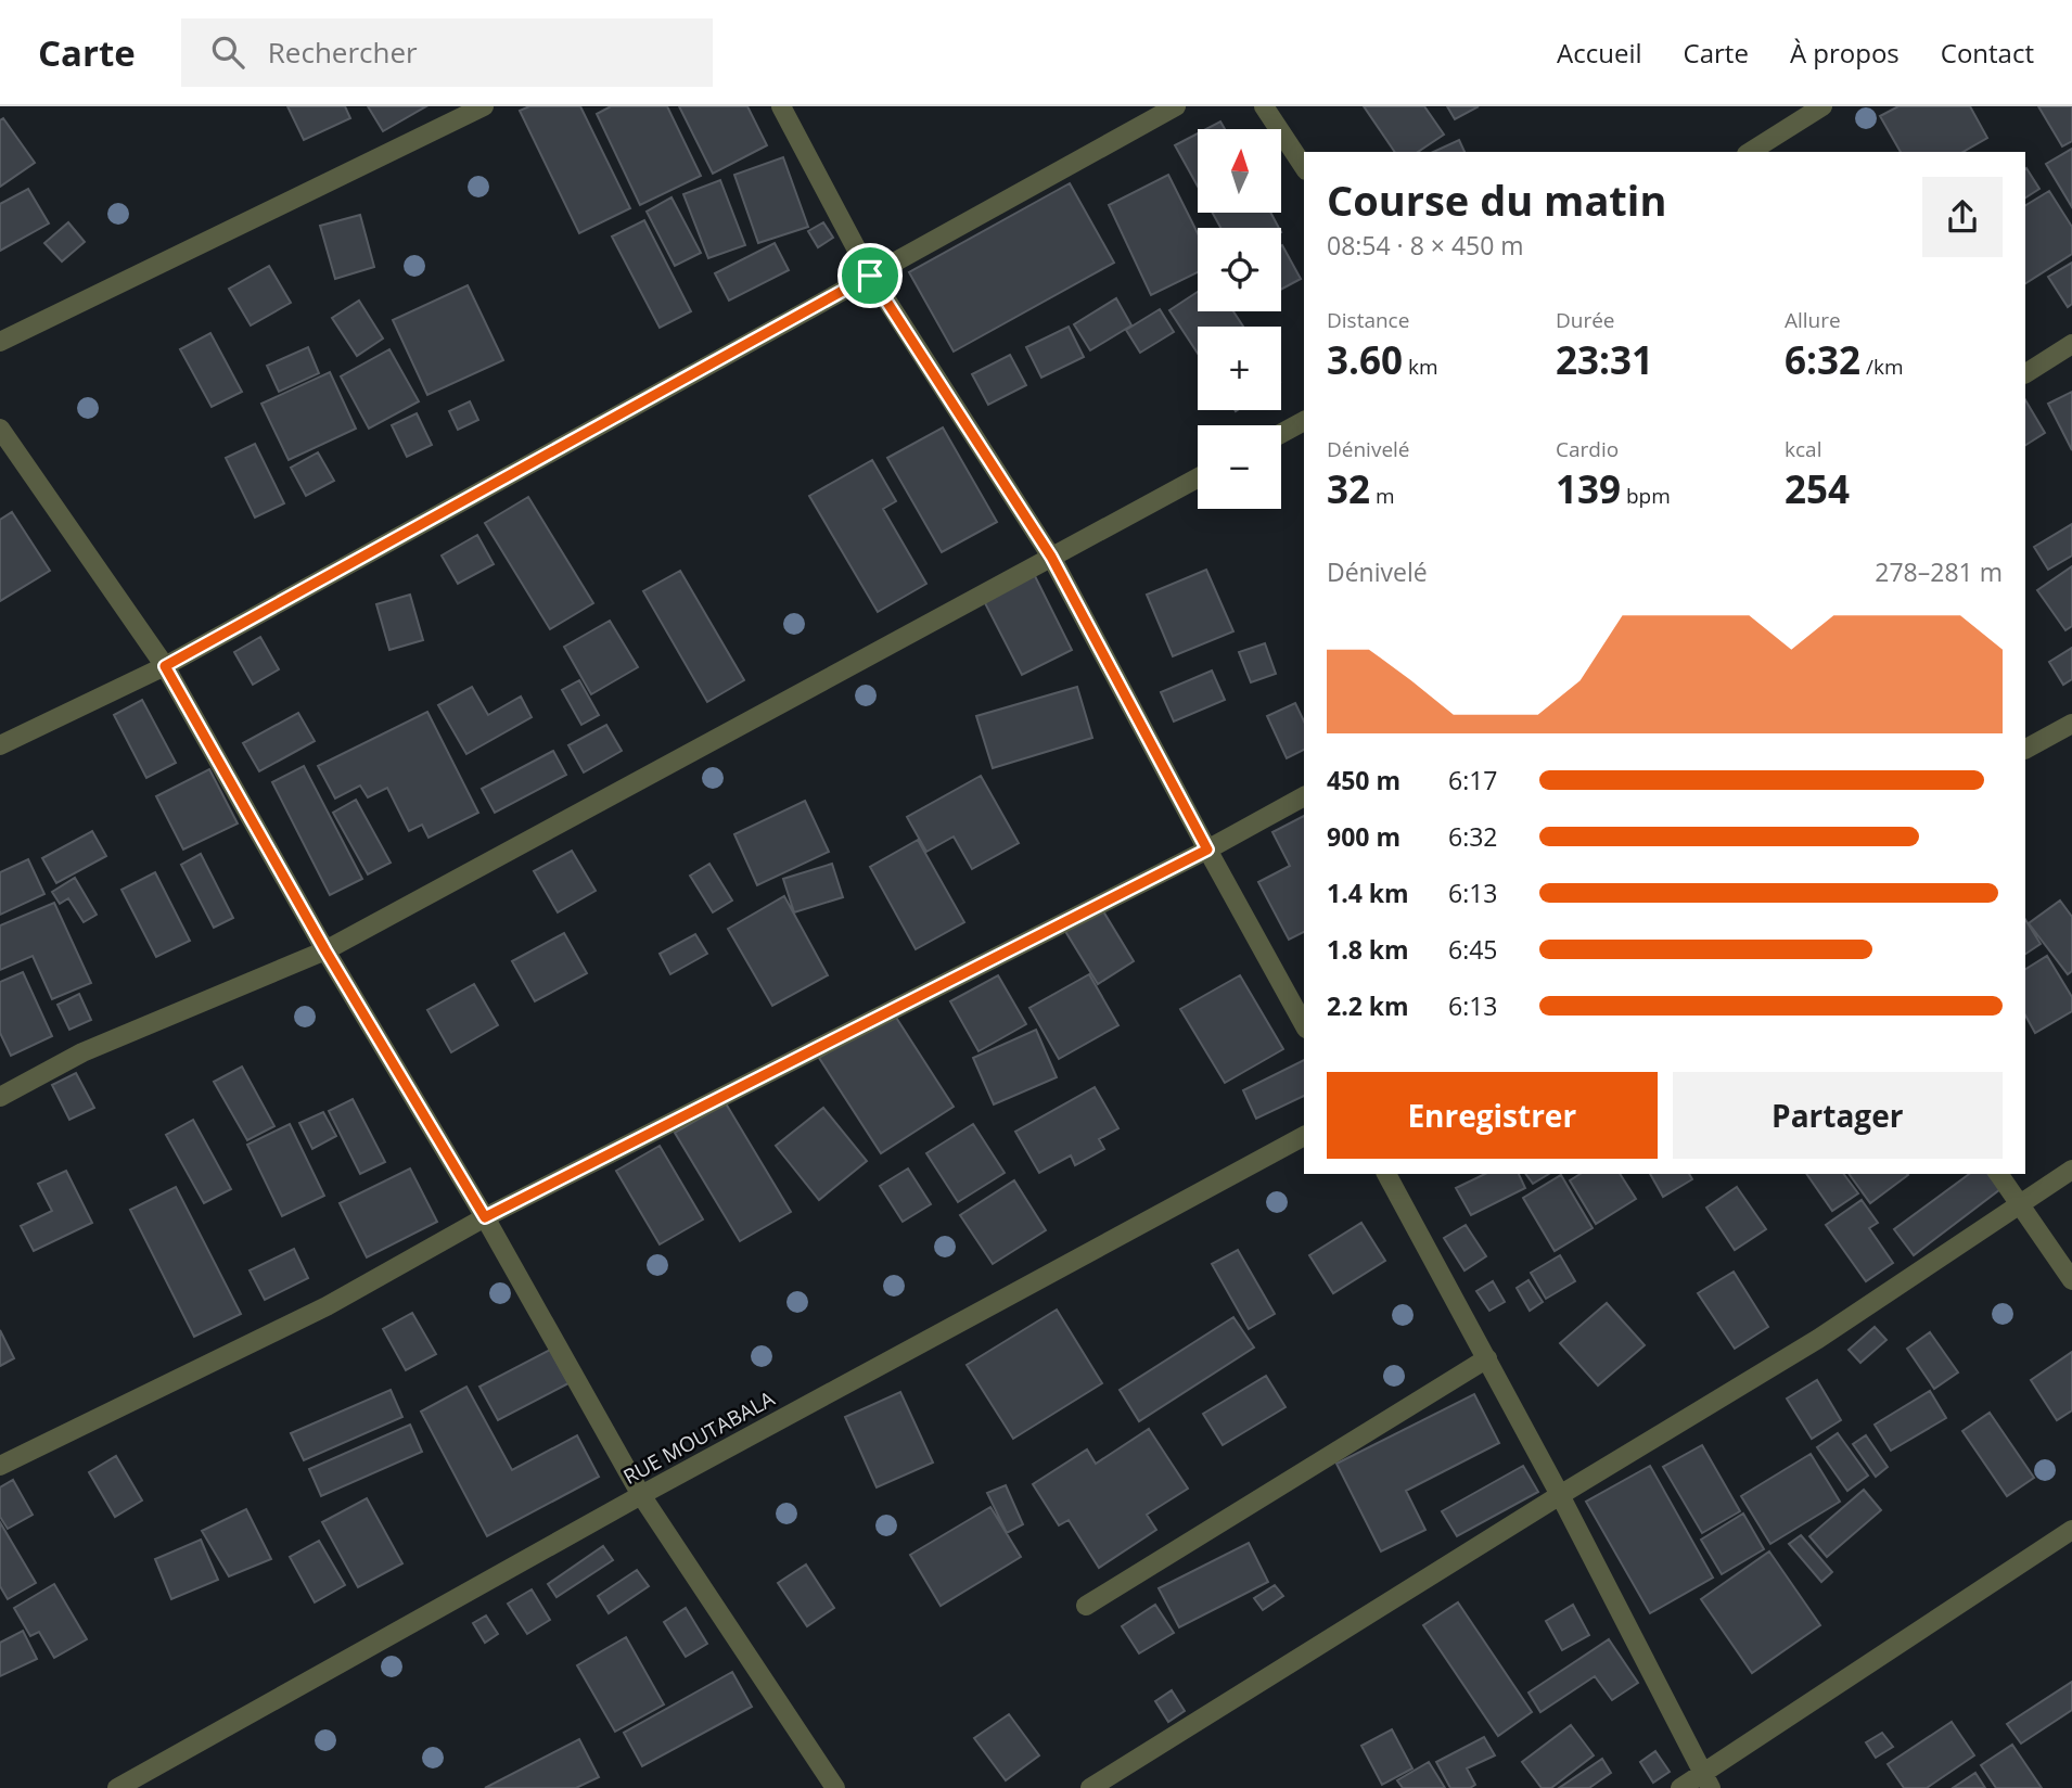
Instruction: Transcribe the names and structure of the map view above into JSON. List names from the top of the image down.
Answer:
{
  "streets": {
    "street": ["RUE MOUTABALA"]
  },
  "north": "top",
  "page": {
    "header": "Carte",
    "search": "Rechercher",
    "nav": [
      "Accueil",
      "Carte",
      "À propos",
      "Contact"
    ],
    "map_buttons": ["+", "−"],
    "heading": ["Course du matin", "08:54 · 8 × 450 m"],
    "stats": [
      ["Distance", "3.60 km"],
      ["Durée", "23:31"],
      ["Allure", "6:32 /km"],
      ["Dénivelé", "32 m"],
      ["Cardio", "139 bpm"],
      ["kcal", "254"]
    ],
    "chart": ["Dénivelé", "278–281 m"],
    "list": [
      {
        "name": "450 m",
        "note": "6:17"
      },
      {
        "name": "900 m",
        "note": "6:32"
      },
      {
        "name": "1.4 km",
        "note": "6:13"
      },
      {
        "name": "1.8 km",
        "note": "6:45"
      },
      {
        "name": "2.2 km",
        "note": "6:13"
      }
    ],
    "buttons": ["Enregistrer", "Partager"]
  }
}
